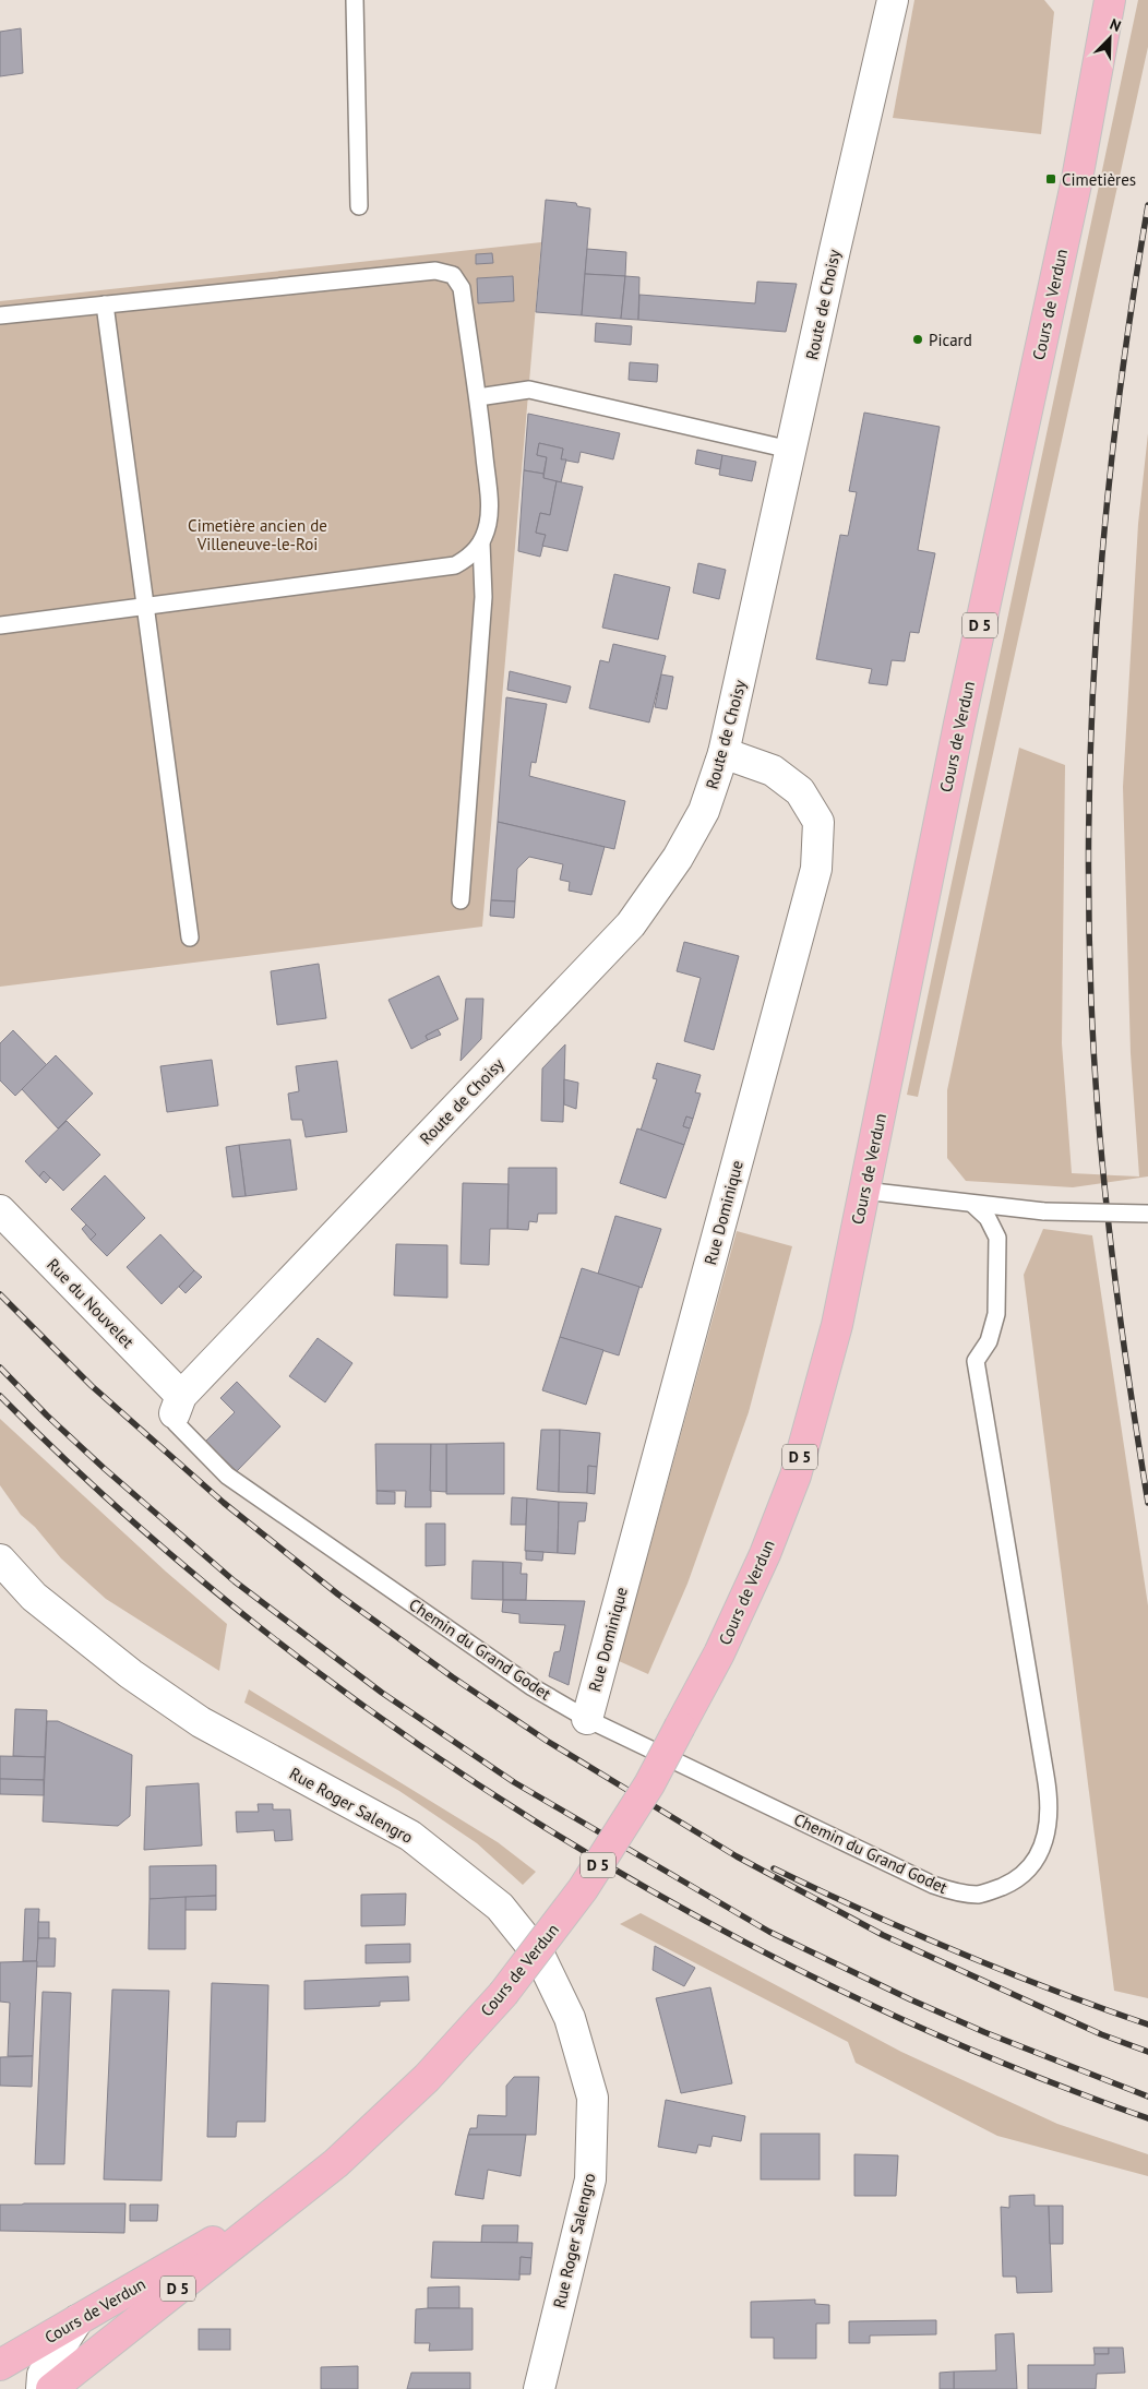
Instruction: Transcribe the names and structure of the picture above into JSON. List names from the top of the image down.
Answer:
{
  "streets": {
    "main road": ["Cours de Verdun", "D 5"],
    "street": [
      "Route de Choisy",
      "Rue Dominique",
      "Rue du Nouvelet",
      "Rue Roger Salengro"
    ],
    "lane": ["Chemin du Grand Godet"]
  },
  "crossings": [
    ["Route de Choisy", "Rue Dominique"],
    ["Route de Choisy", "Rue du Nouvelet"],
    ["Route de Choisy", "Chemin du Grand Godet"],
    ["Rue Dominique", "Chemin du Grand Godet"],
    ["Rue du Nouvelet", "Chemin du Grand Godet"]
  ],
  "parks": ["Cimetière ancien de Villeneuve-le-Roi"],
  "places": {
    "transit": ["Cimetières"],
    "other": ["Picard"]
  },
  "north": "top right"
}
